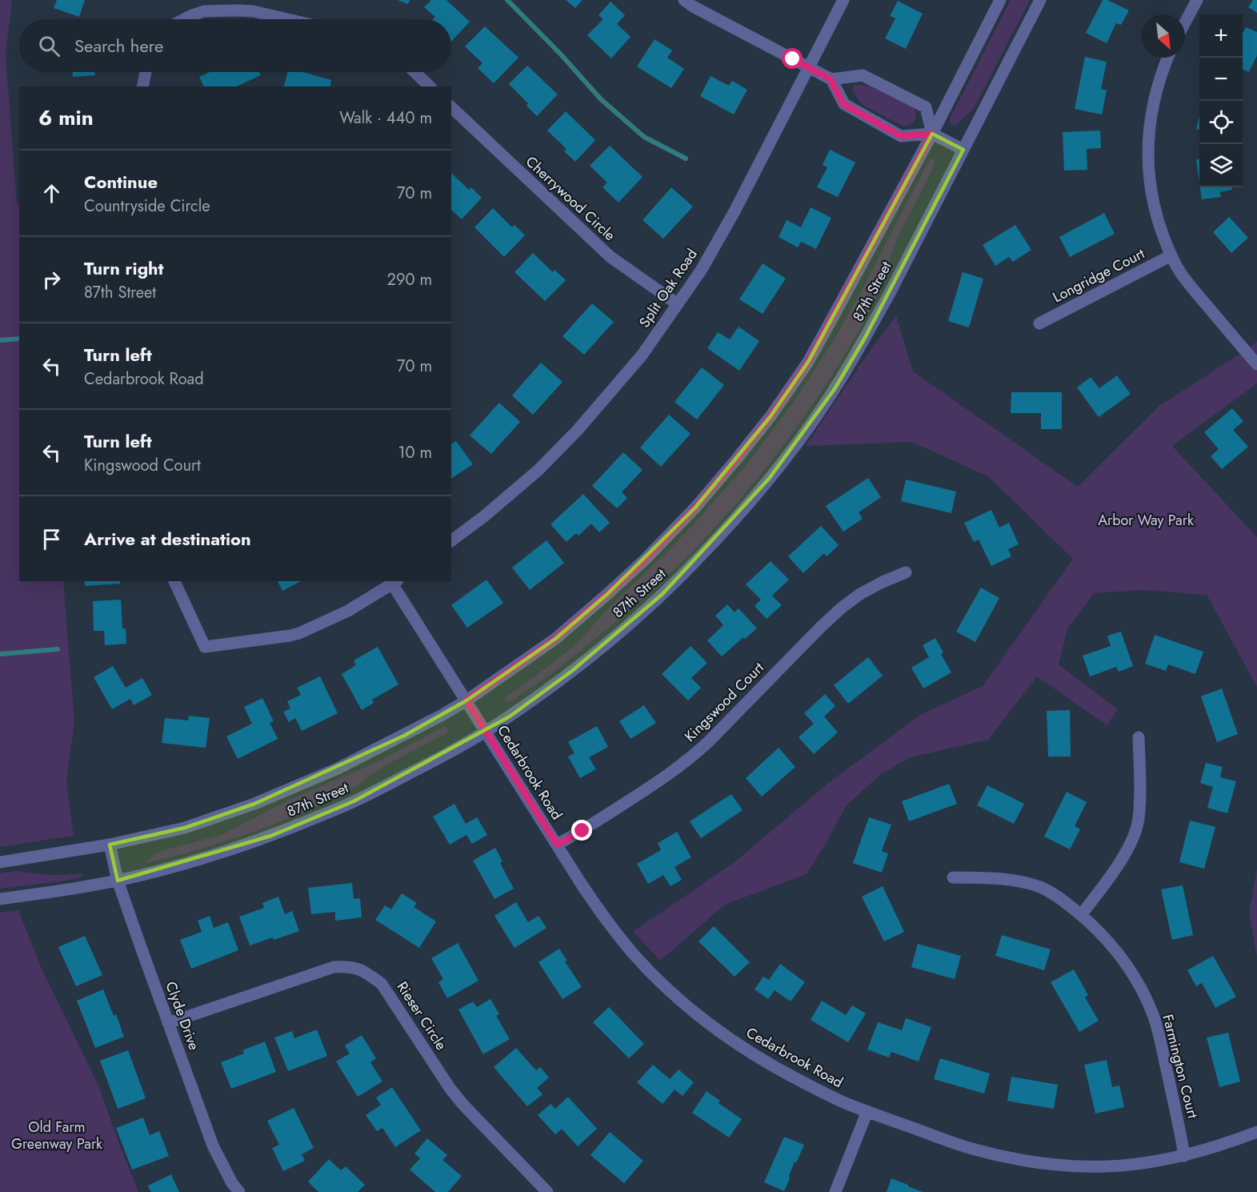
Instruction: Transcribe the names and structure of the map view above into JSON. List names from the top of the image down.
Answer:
{
  "streets": {
    "street": [
      "Cherrywood Circle",
      "Longridge Court",
      "Split Oak Road",
      "87th Street",
      "Kingswood Court",
      "Cedarbrook Road",
      "Clyde Drive",
      "Rieser Circle",
      "Farmington Court"
    ]
  },
  "crossings": [
    ["Cherrywood Circle", "Split Oak Road"],
    ["87th Street", "Cedarbrook Road"],
    ["87th Street", "Clyde Drive"],
    ["Kingswood Court", "Cedarbrook Road"],
    ["Cedarbrook Road", "Farmington Court"],
    ["Clyde Drive", "Rieser Circle"]
  ],
  "parks": ["Arbor Way Park", "Old Farm Greenway Park"],
  "north": "bottom right",
  "page": {
    "map_buttons": ["+", "−"],
    "search": "Search here",
    "heading": ["6 min", "Walk · 440 m"],
    "list": [
      ["Continue", "Countryside Circle", "70 m"],
      ["Turn right", "87th Street", "290 m"],
      ["Turn left", "Cedarbrook Road", "70 m"],
      ["Turn left", "Kingswood Court", "10 m"],
      "Arrive at destination"
    ]
  }
}
